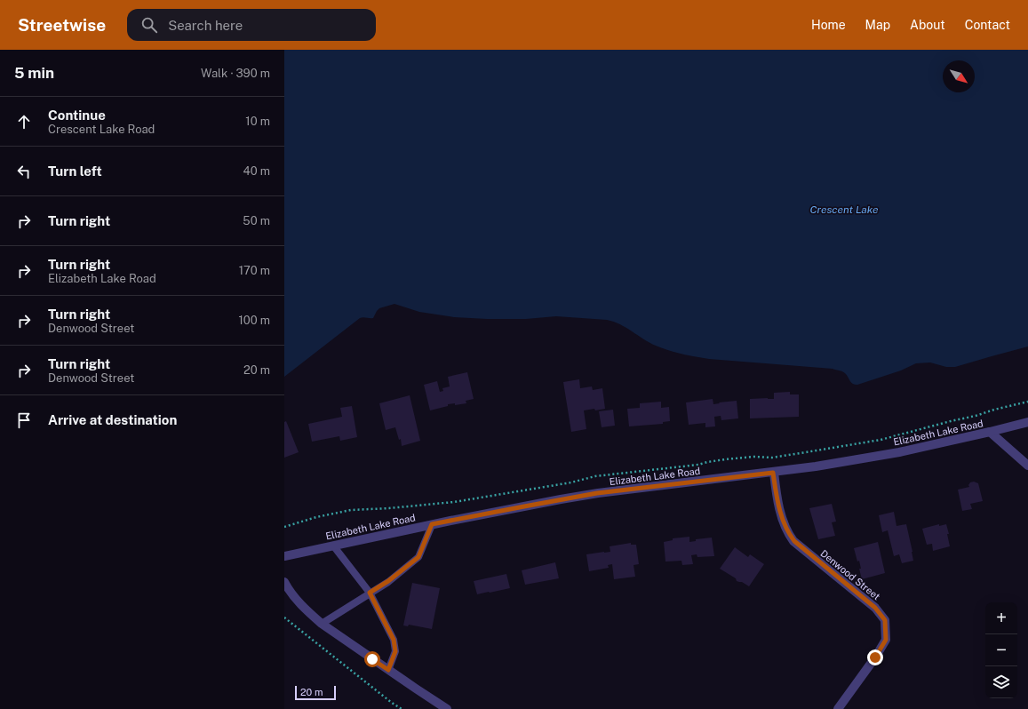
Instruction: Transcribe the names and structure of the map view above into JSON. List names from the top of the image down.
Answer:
{
  "streets": {
    "street": ["Elizabeth Lake Road", "Denwood Street"]
  },
  "crossings": [
    ["Elizabeth Lake Road", "Denwood Street"]
  ],
  "water": ["Crescent Lake"],
  "scale_bar": "20 m",
  "north": "bottom right",
  "page": {
    "header": "Streetwise",
    "search": "Search here",
    "nav": [
      "Home",
      "Map",
      "About",
      "Contact"
    ],
    "heading": ["5 min", "Walk · 390 m"],
    "list": [
      ["Continue", "Crescent Lake Road", "10 m"],
      ["Turn left", "40 m"],
      ["Turn right", "50 m"],
      ["Turn right", "Elizabeth Lake Road", "170 m"],
      ["Turn right", "Denwood Street", "100 m"],
      ["Turn right", "Denwood Street", "20 m"],
      "Arrive at destination"
    ],
    "map_buttons": ["+", "−"],
    "scale": "20 m"
  }
}
